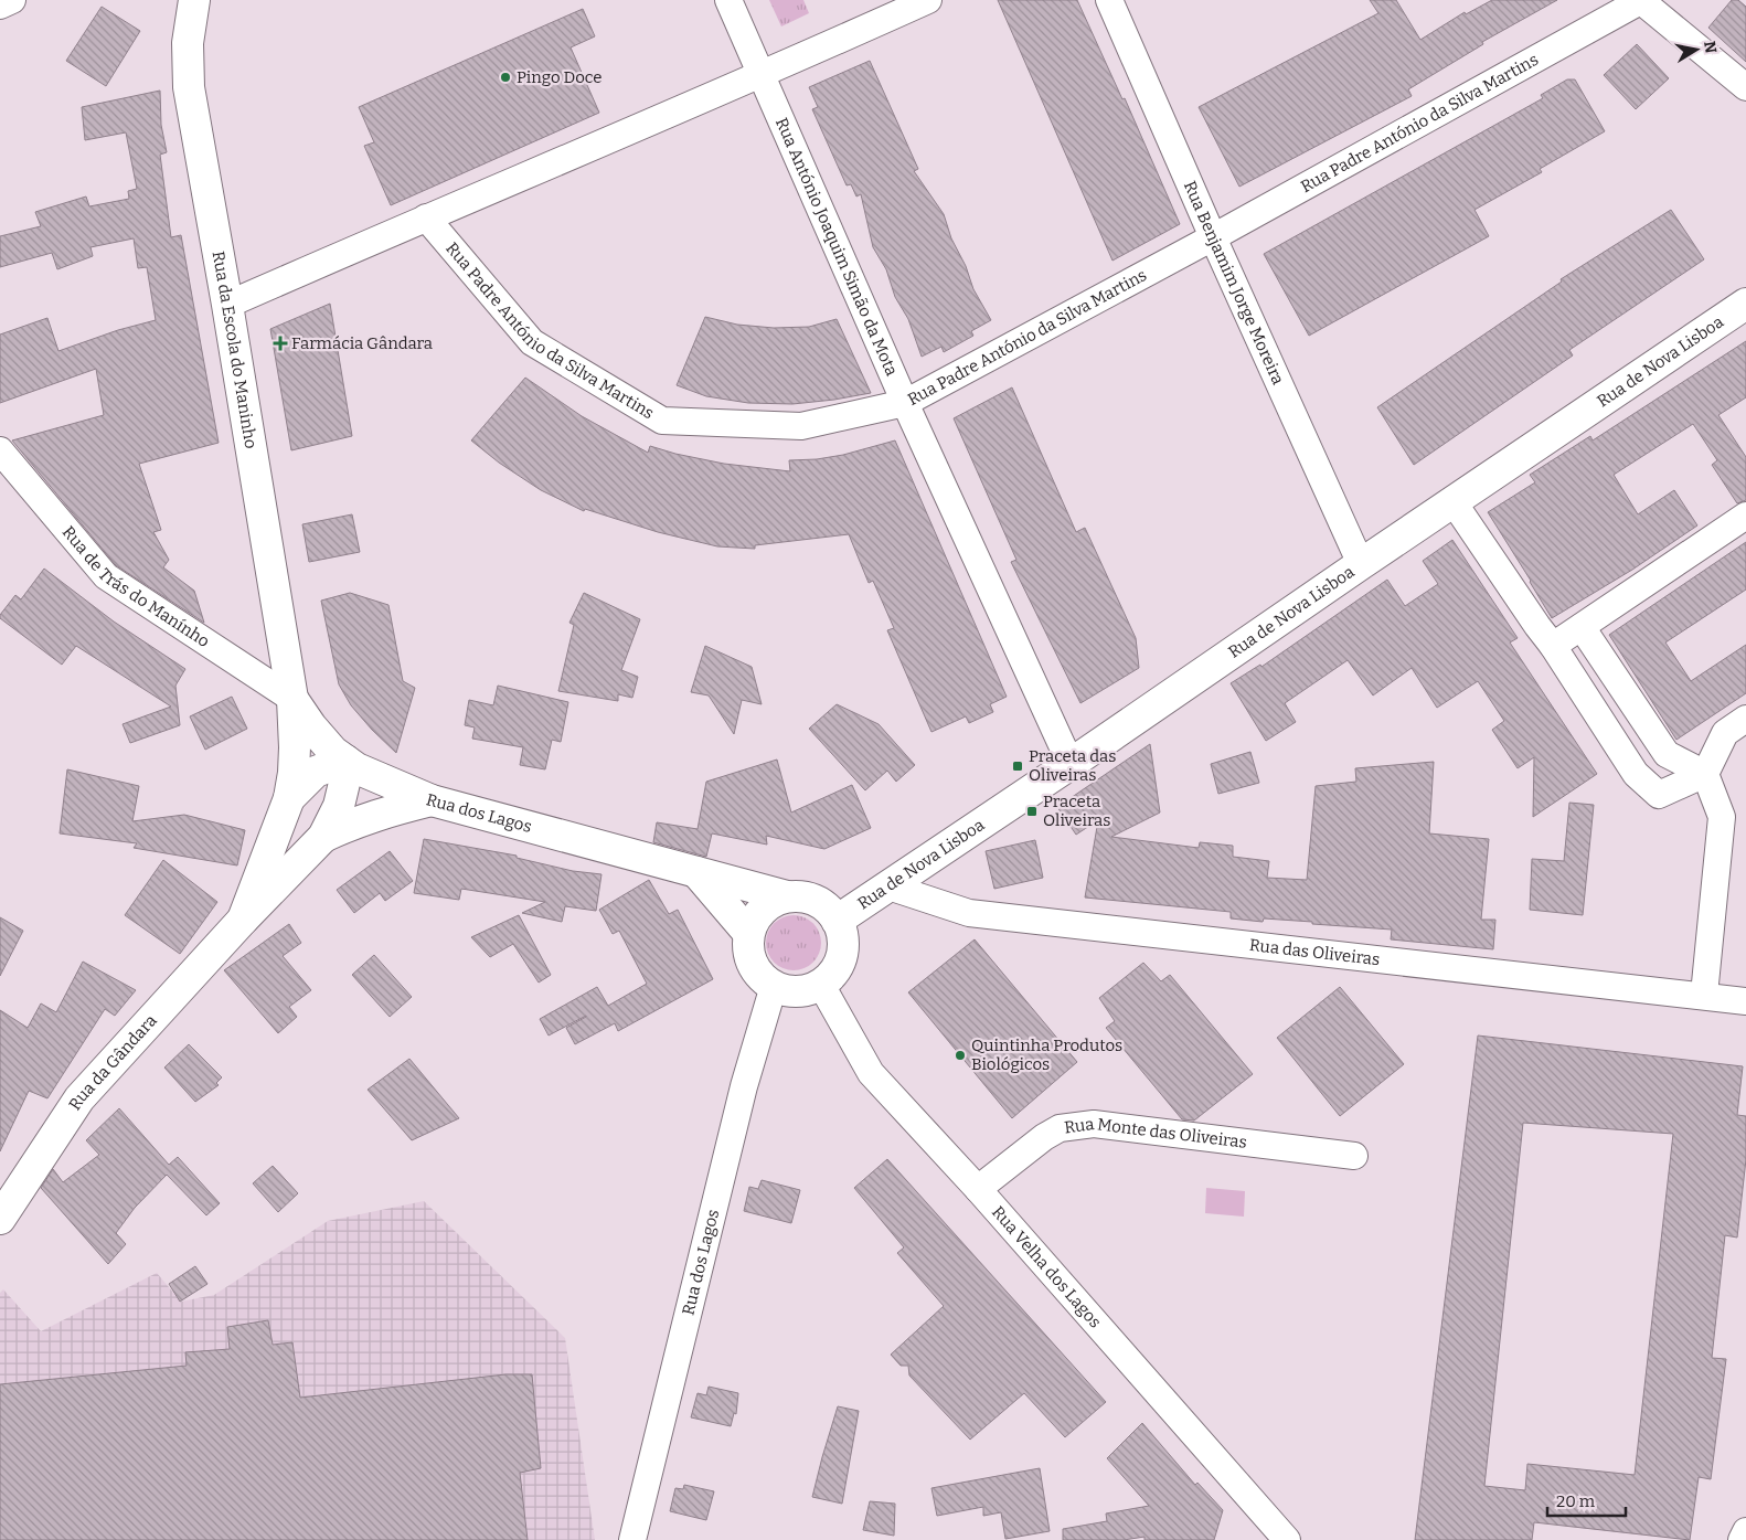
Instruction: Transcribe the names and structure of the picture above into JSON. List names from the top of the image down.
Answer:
{
  "streets": {
    "main road": [
      "Rua da Escola do Maninho",
      "Rua de Nova Lisboa",
      "Rua dos Lagos",
      "Rua da Gândara"
    ],
    "street": [
      "Rua Padre António da Silva Martins",
      "Rua António Joaquim Simão da Mota",
      "Rua Benjamim Jorge Moreira",
      "Rua de Trás do Manínho",
      "Rua das Oliveiras",
      "Rua Monte das Oliveiras",
      "Rua Velha dos Lagos"
    ]
  },
  "crossings": [
    ["Rua Padre António da Silva Martins", "Rua António Joaquim Simão da Mota"],
    ["Rua Padre António da Silva Martins", "Rua Benjamim Jorge Moreira"],
    ["Rua António Joaquim Simão da Mota", "Rua de Nova Lisboa"],
    ["Rua Benjamim Jorge Moreira", "Rua de Nova Lisboa"],
    ["Rua da Escola do Maninho", "Rua de Trás do Manínho"],
    ["Rua da Escola do Maninho", "Rua dos Lagos"],
    ["Rua da Escola do Maninho", "Rua da Gândara"],
    ["Rua de Nova Lisboa", "Rua dos Lagos"],
    ["Rua de Nova Lisboa", "Rua das Oliveiras"],
    ["Rua de Nova Lisboa", "Rua Velha dos Lagos"],
    ["Rua de Trás do Manínho", "Rua dos Lagos"],
    ["Rua de Trás do Manínho", "Rua da Gândara"],
    ["Rua dos Lagos", "Rua da Gândara"],
    ["Rua dos Lagos", "Rua Velha dos Lagos"],
    ["Rua Monte das Oliveiras", "Rua Velha dos Lagos"]
  ],
  "places": {
    "other": ["Pingo Doce", "Quintinha Produtos Biológicos"],
    "health": ["Farmácia Gândara"],
    "transit": ["Praceta das Oliveiras", "Praceta Oliveiras"]
  },
  "scale_bar": "20 m",
  "north": "right"
}
